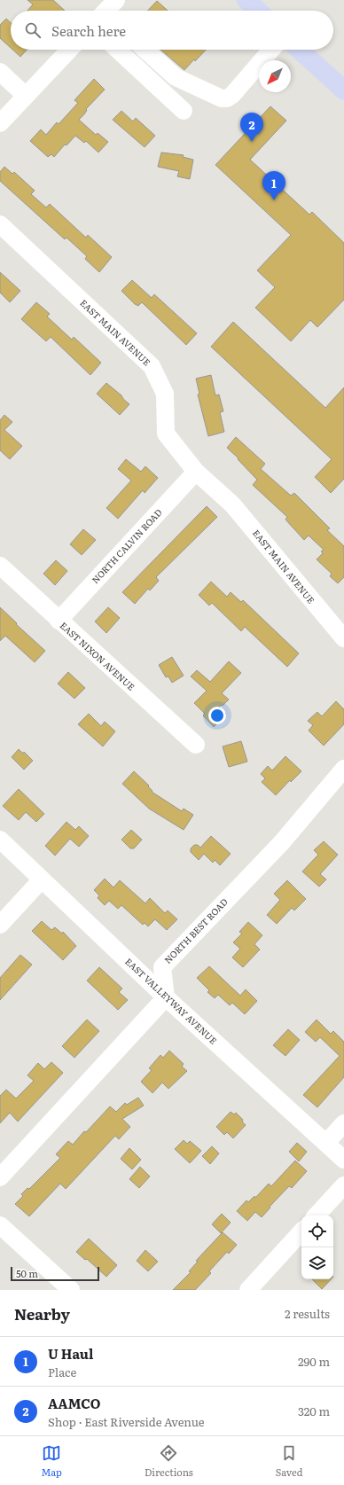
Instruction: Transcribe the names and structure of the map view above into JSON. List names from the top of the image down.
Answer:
{
  "streets": {
    "street": [
      "EAST MAIN AVENUE",
      "NORTH CALVIN ROAD",
      "EAST NIXON AVENUE",
      "NORTH BEST ROAD",
      "EAST VALLEYWAY AVENUE"
    ]
  },
  "crossings": [
    ["EAST MAIN AVENUE", "NORTH CALVIN ROAD"],
    ["NORTH CALVIN ROAD", "EAST NIXON AVENUE"],
    ["NORTH BEST ROAD", "EAST VALLEYWAY AVENUE"]
  ],
  "scale_bar": "50 m",
  "north": "bottom left",
  "page": {
    "search": "Search here",
    "pins": ["2", "1"],
    "scale": "50 m",
    "heading": ["Nearby", "2 results"],
    "list": [
      {
        "mark": "1",
        "name": "U Haul",
        "note": "Place",
        "value": "290 m"
      },
      {
        "mark": "2",
        "name": "AAMCO",
        "note": "Shop · East Riverside Avenue",
        "value": "320 m"
      }
    ],
    "nav": ["Map", "Directions", "Saved"]
  }
}
